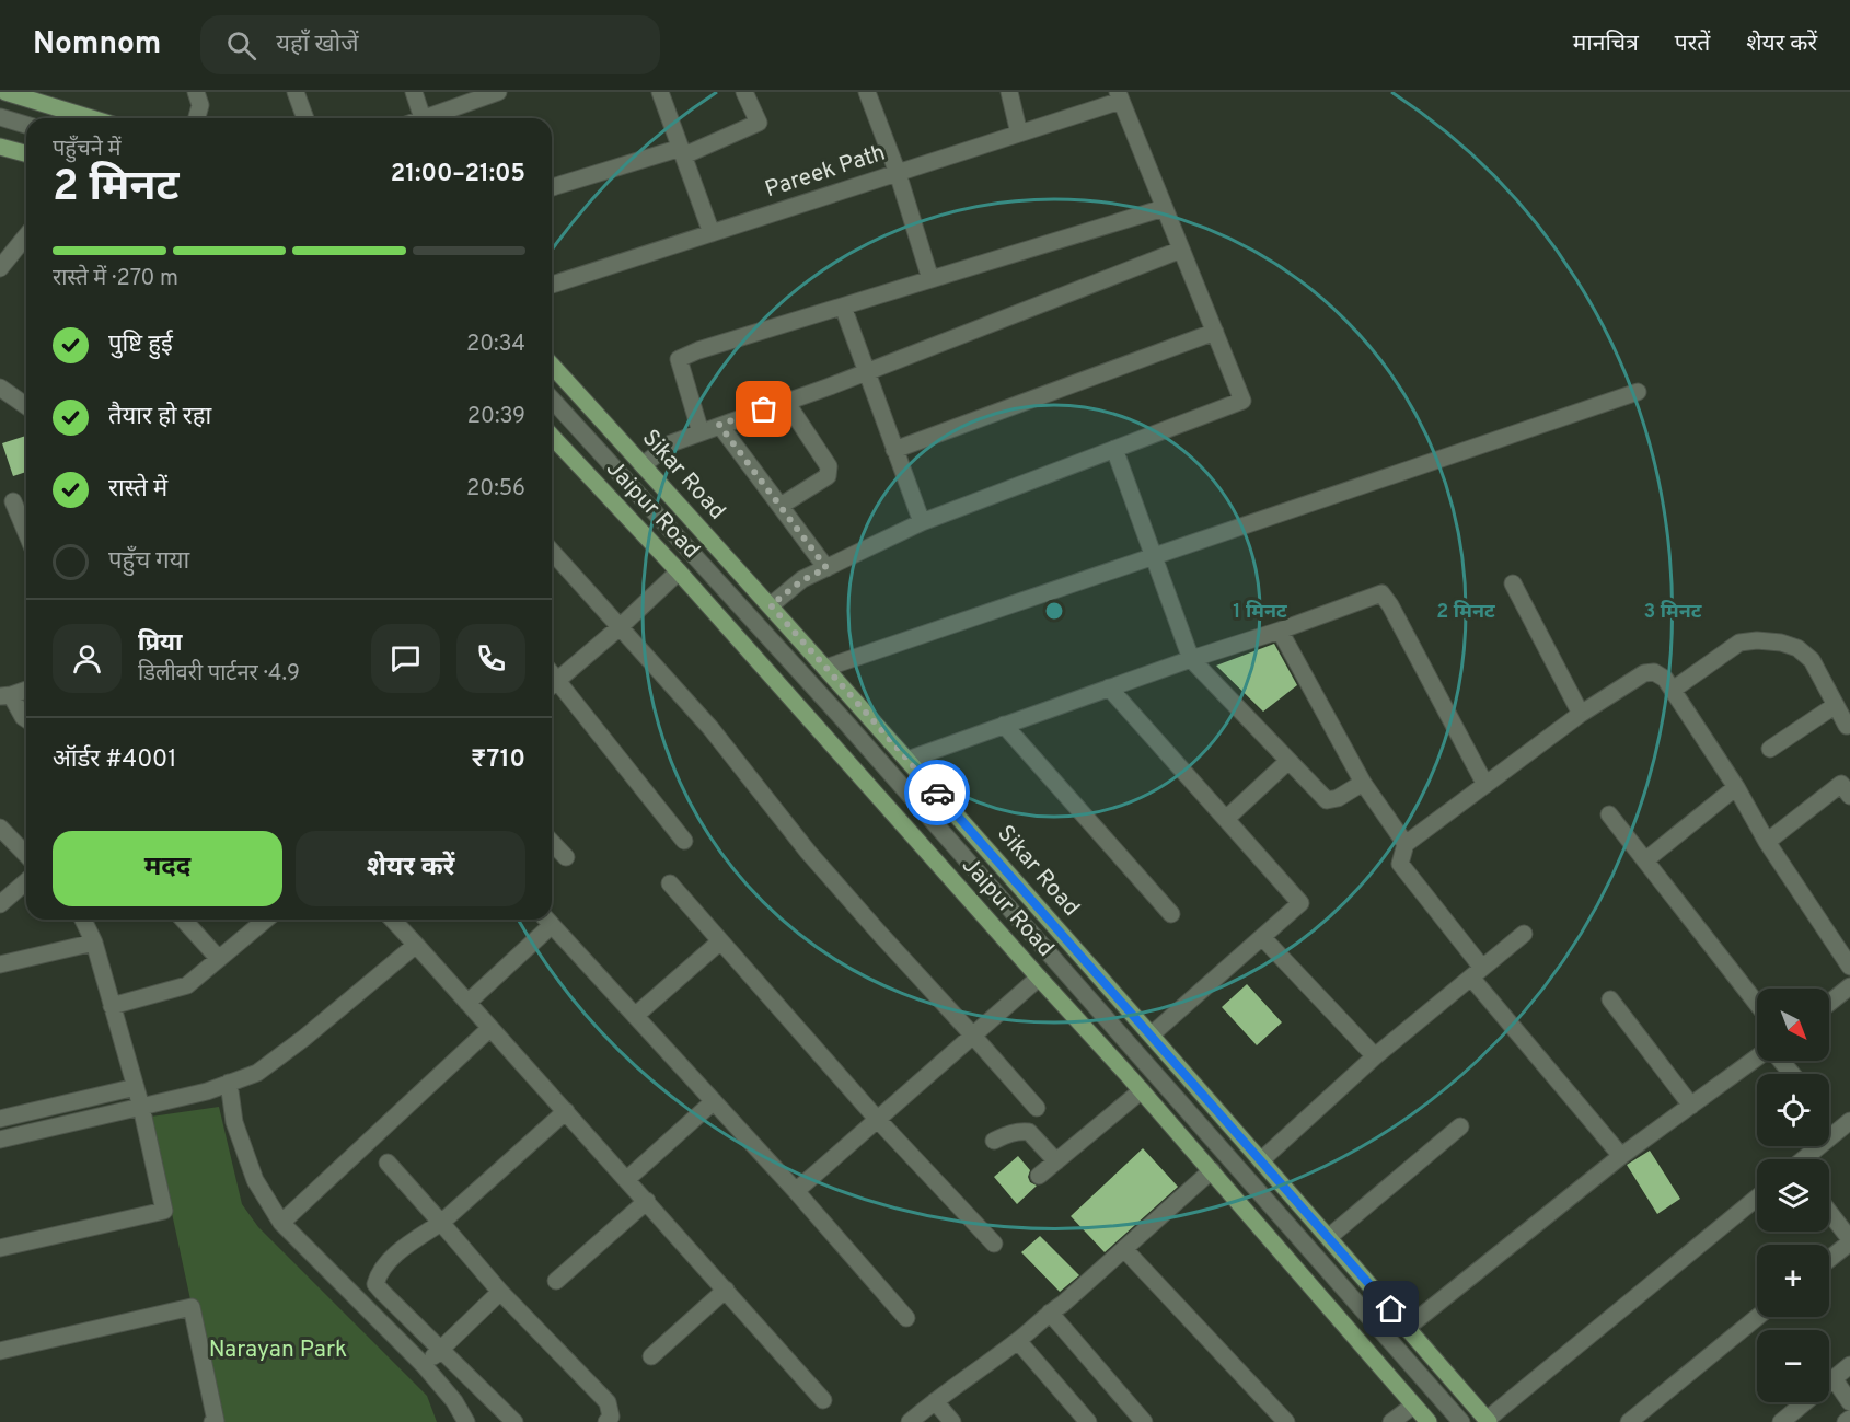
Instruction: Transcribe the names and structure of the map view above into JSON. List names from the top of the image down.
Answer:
{
  "streets": {
    "main road": ["Sikar Road", "Jaipur Road"],
    "street": ["Pareek Path"]
  },
  "parks": ["Narayan Park"],
  "north": "bottom right",
  "page": {
    "header": "Nomnom",
    "search": "यहाँ खोजें",
    "nav": ["मानचित्र", "परतें", "शेयर करें"],
    "heading": ["2 मिनट", "पहुँचने में", "21:00–21:05"],
    "panel": [
      "प्रिया",
      "डिलीवरी पार्टनर · 4.9",
      "ऑर्डर #4001",
      "₹710"
    ],
    "bar": "रास्ते में · 270 m",
    "list": [
      ["पुष्टि हुई", "20:34"],
      ["तैयार हो रहा", "20:39"],
      ["रास्ते में", "20:56"],
      "पहुँच गया"
    ],
    "buttons": ["मदद", "शेयर करें"],
    "map_buttons": ["+", "−"]
  },
  "rings": ["1 मिनट", "2 मिनट", "3 मिनट"]
}
